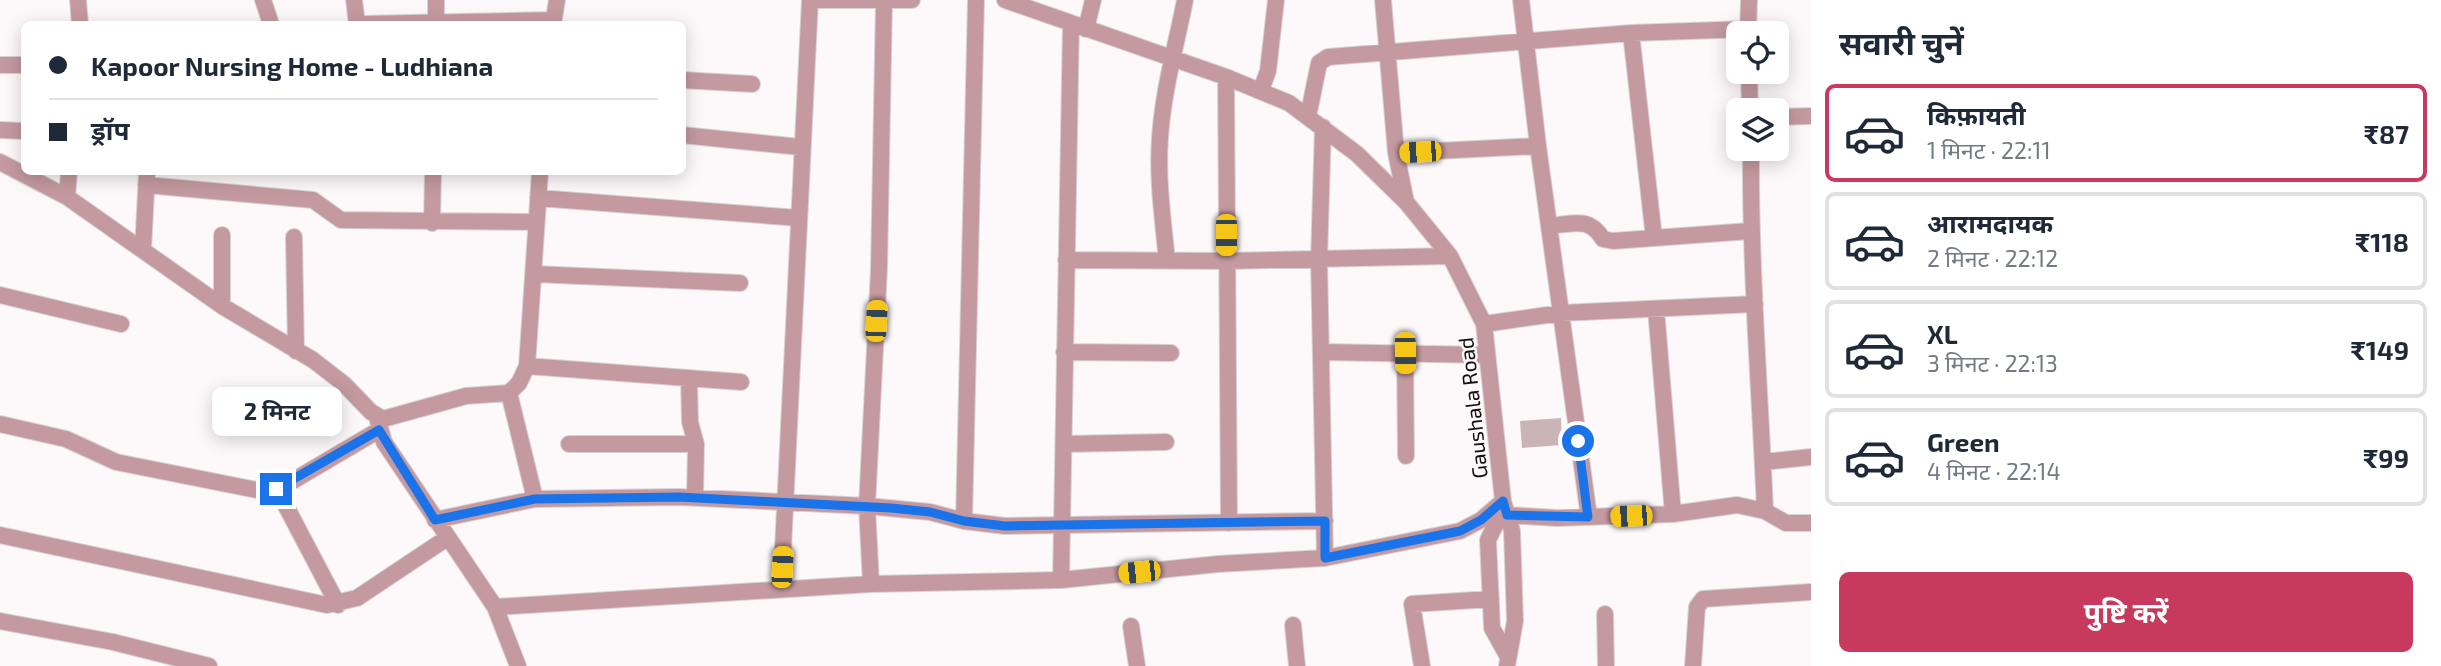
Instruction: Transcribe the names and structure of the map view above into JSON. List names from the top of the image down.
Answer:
{
  "streets": {
    "street": ["Gaushala Road"]
  },
  "page": {
    "heading": "सवारी चुनें",
    "banner": ["Kapoor Nursing Home - Ludhiana", "ड्रॉप"],
    "list": [
      {
        "name": "किफ़ायती",
        "note": "1 मिनट · 22:11",
        "value": "₹87"
      },
      {
        "name": "आरामदायक",
        "note": "2 मिनट · 22:12",
        "value": "₹118"
      },
      {
        "name": "XL",
        "note": "3 मिनट · 22:13",
        "value": "₹149"
      },
      {
        "name": "Green",
        "note": "4 मिनट · 22:14",
        "value": "₹99"
      }
    ],
    "bubble": "2 मिनट",
    "buttons": "पुष्टि करें"
  }
}
